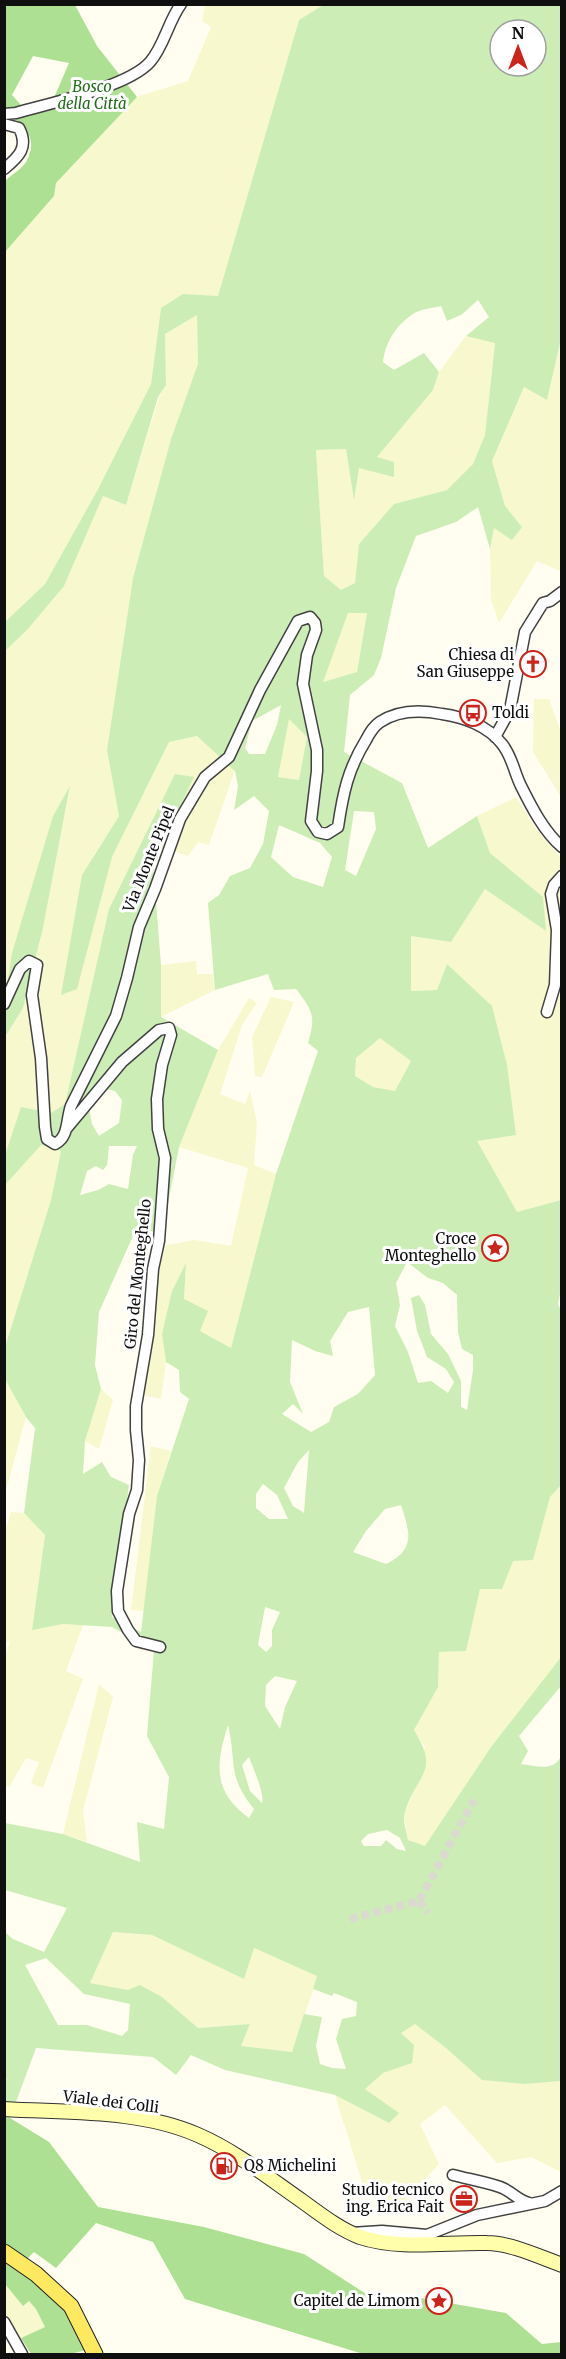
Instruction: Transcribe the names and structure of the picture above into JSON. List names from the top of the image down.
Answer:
{
  "streets": {
    "main road": ["Viale dei Colli"],
    "street": ["Via Monte Pipel", "Giro del Monteghello"]
  },
  "crossings": [
    ["Via Monte Pipel", "Giro del Monteghello"]
  ],
  "parks": ["Bosco della Città"],
  "places": {
    "church": ["Chiesa di San Giuseppe"],
    "bus stop": ["Toldi"],
    "place": ["Croce Monteghello", "Capitel de Limom"],
    "fuel station": ["Q8 Michelini"],
    "office": ["Studio tecnico ing. Erica Fait"]
  },
  "north": "top"
}
